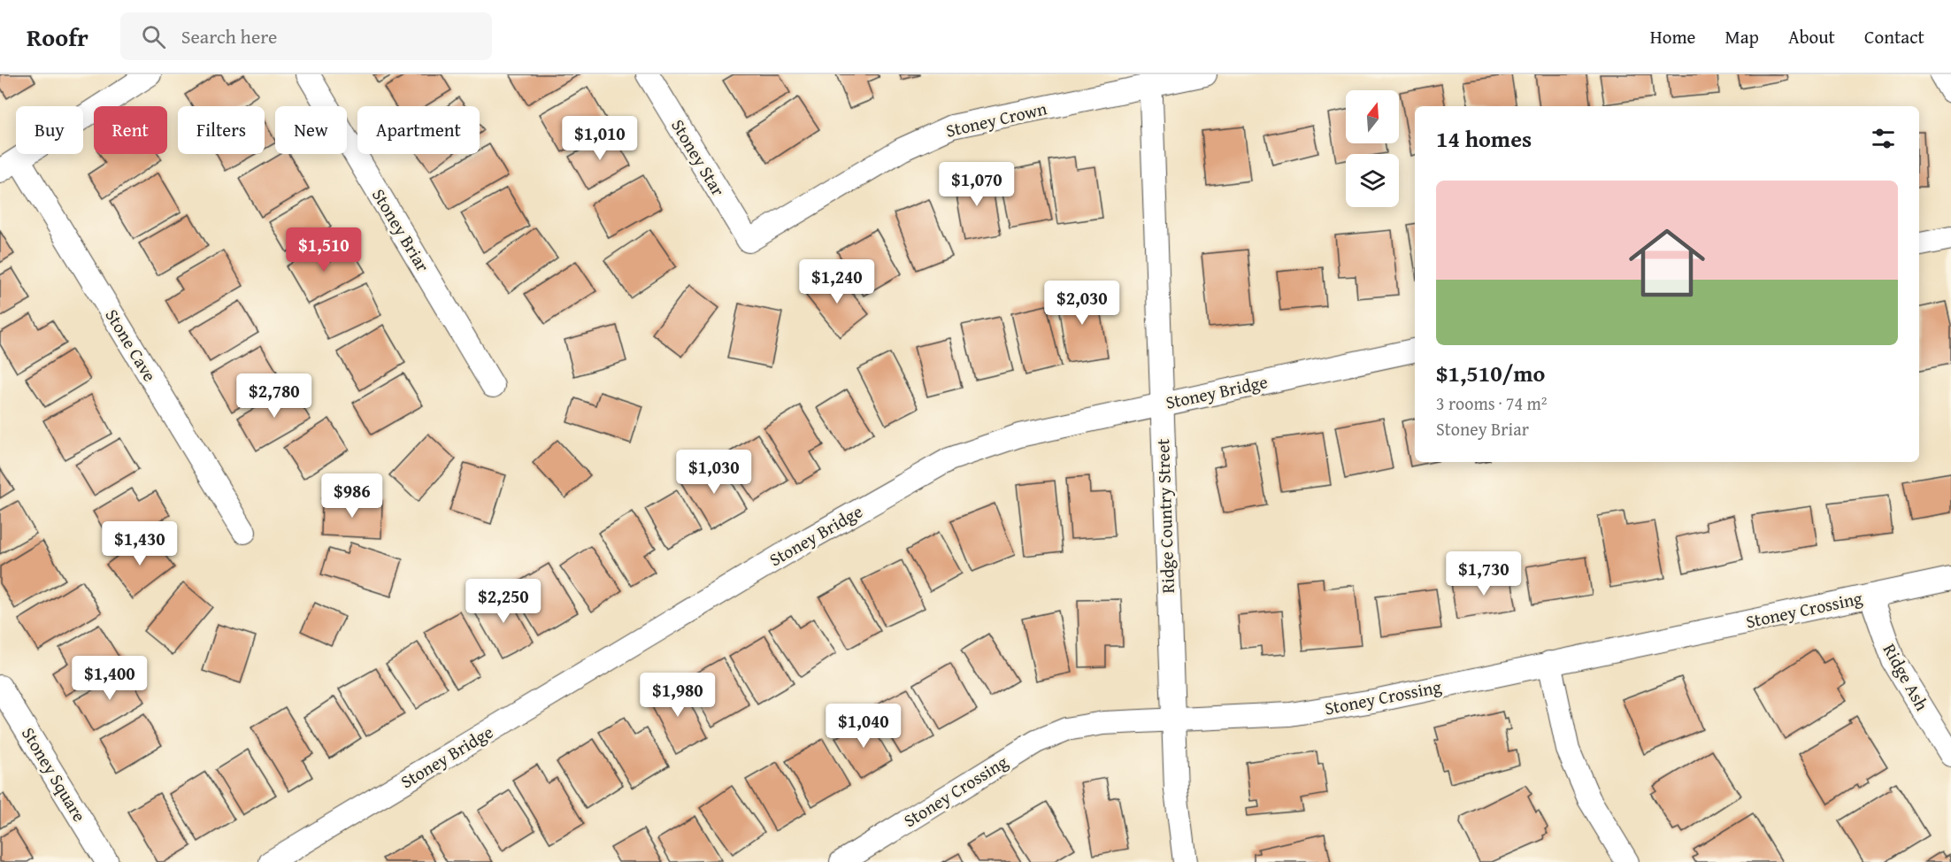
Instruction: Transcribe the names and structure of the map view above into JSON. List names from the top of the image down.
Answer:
{
  "streets": {
    "street": [
      "Stoney Crown",
      "Stoney Star",
      "Stoney Briar",
      "Stone Cave",
      "Stoney Bridge",
      "Ridge Country Street",
      "Stoney Crossing",
      "Ridge Ash",
      "Stoney Square"
    ]
  },
  "crossings": [
    ["Stoney Crown", "Stoney Star"],
    ["Stoney Crown", "Ridge Country Street"],
    ["Stoney Bridge", "Ridge Country Street"],
    ["Ridge Country Street", "Stoney Crossing"],
    ["Stoney Crossing", "Ridge Ash"]
  ],
  "north": "top",
  "page": {
    "header": "Roofr",
    "search": "Search here",
    "nav": [
      "Home",
      "Map",
      "About",
      "Contact"
    ],
    "chip": [
      "Buy",
      "Rent",
      "Filters",
      "New",
      "Apartment"
    ],
    "heading": "14 homes",
    "price": [
      "$1,010",
      "$1,070",
      "$1,510",
      "$1,240",
      "$2,030",
      "$2,780",
      "$1,030",
      "$986",
      "$1,430",
      "$1,730",
      "$2,250",
      "$1,400",
      "$1,980",
      "$1,040"
    ],
    "list": [
      {
        "name": "$1,510/mo",
        "note": "3 rooms · 74 m² · Stoney Briar"
      }
    ]
  }
}
